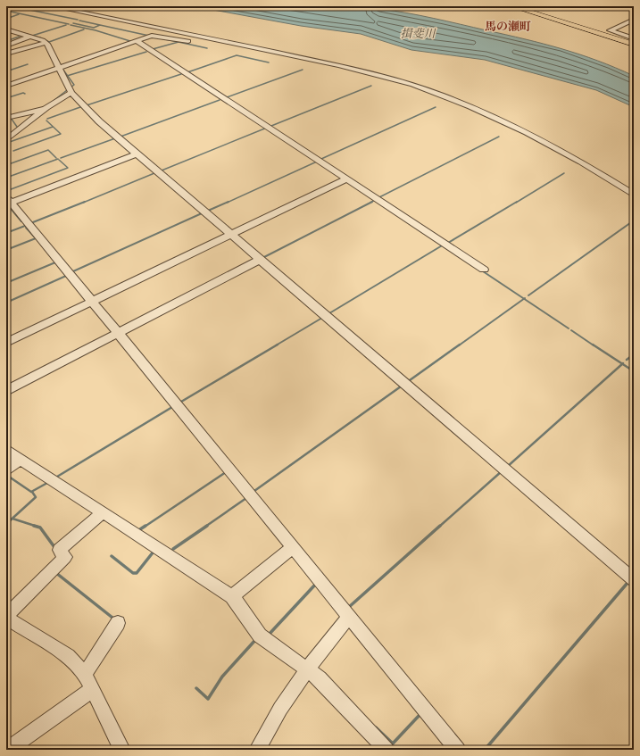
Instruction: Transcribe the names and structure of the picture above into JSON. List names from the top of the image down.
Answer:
{
  "districts": ["馬の瀬町"],
  "water": ["揖斐川"]
}
